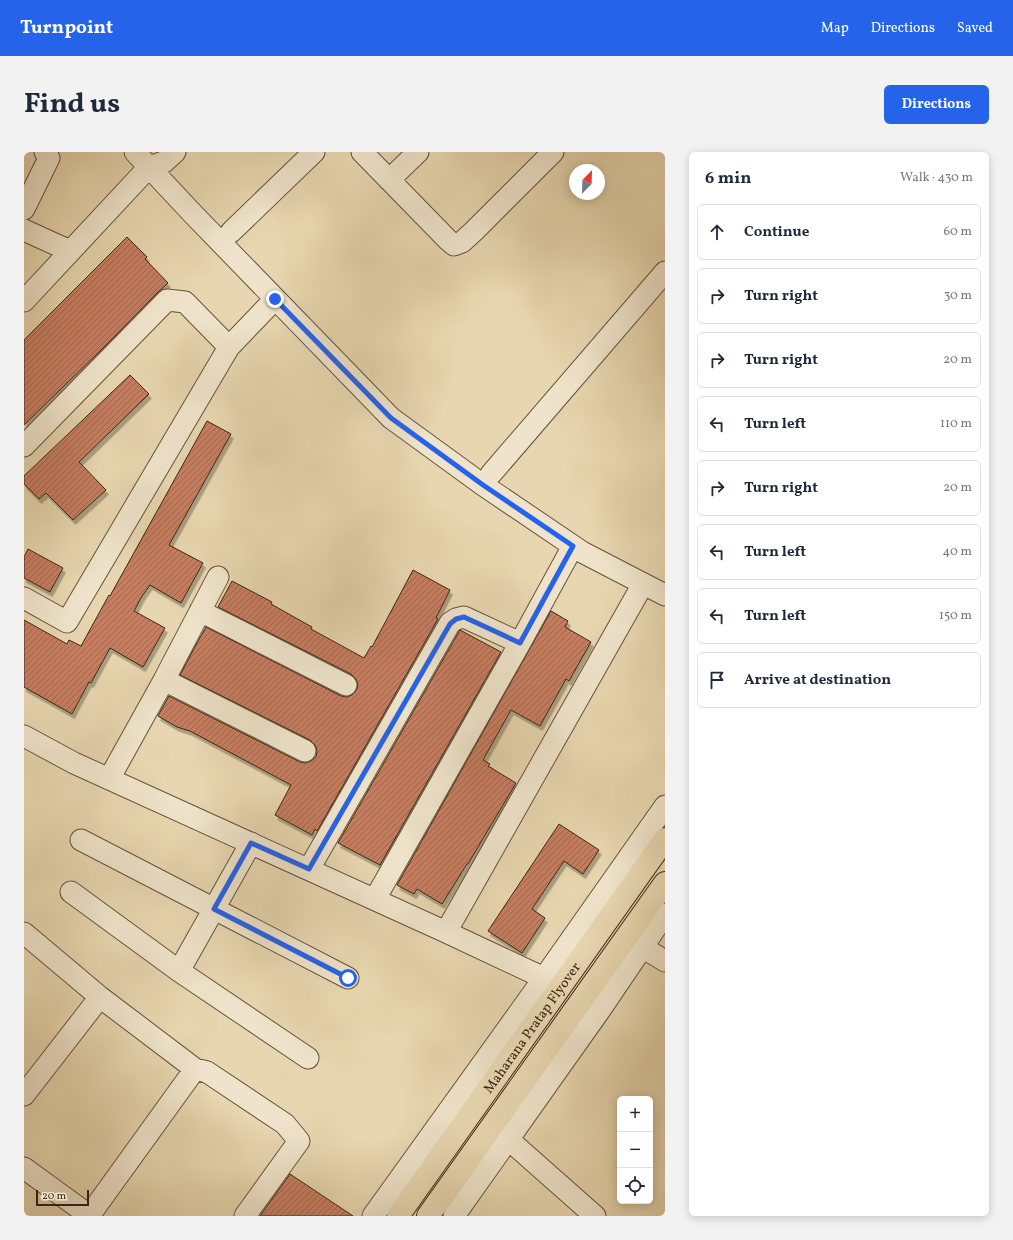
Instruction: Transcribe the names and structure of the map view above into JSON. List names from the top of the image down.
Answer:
{
  "streets": {
    "main road": ["Maharana Pratap Flyover"]
  },
  "scale_bar": "20 m",
  "north": "top right",
  "page": {
    "header": "Turnpoint",
    "nav": ["Map", "Directions", "Saved"],
    "title": "Find us",
    "buttons": "Directions",
    "heading": ["6 min", "Walk · 430 m"],
    "list": [
      ["Continue", "60 m"],
      ["Turn right", "30 m"],
      ["Turn right", "20 m"],
      ["Turn left", "110 m"],
      ["Turn right", "20 m"],
      ["Turn left", "40 m"],
      ["Turn left", "150 m"],
      "Arrive at destination"
    ],
    "map_buttons": ["+", "−"],
    "scale": "20 m"
  }
}
